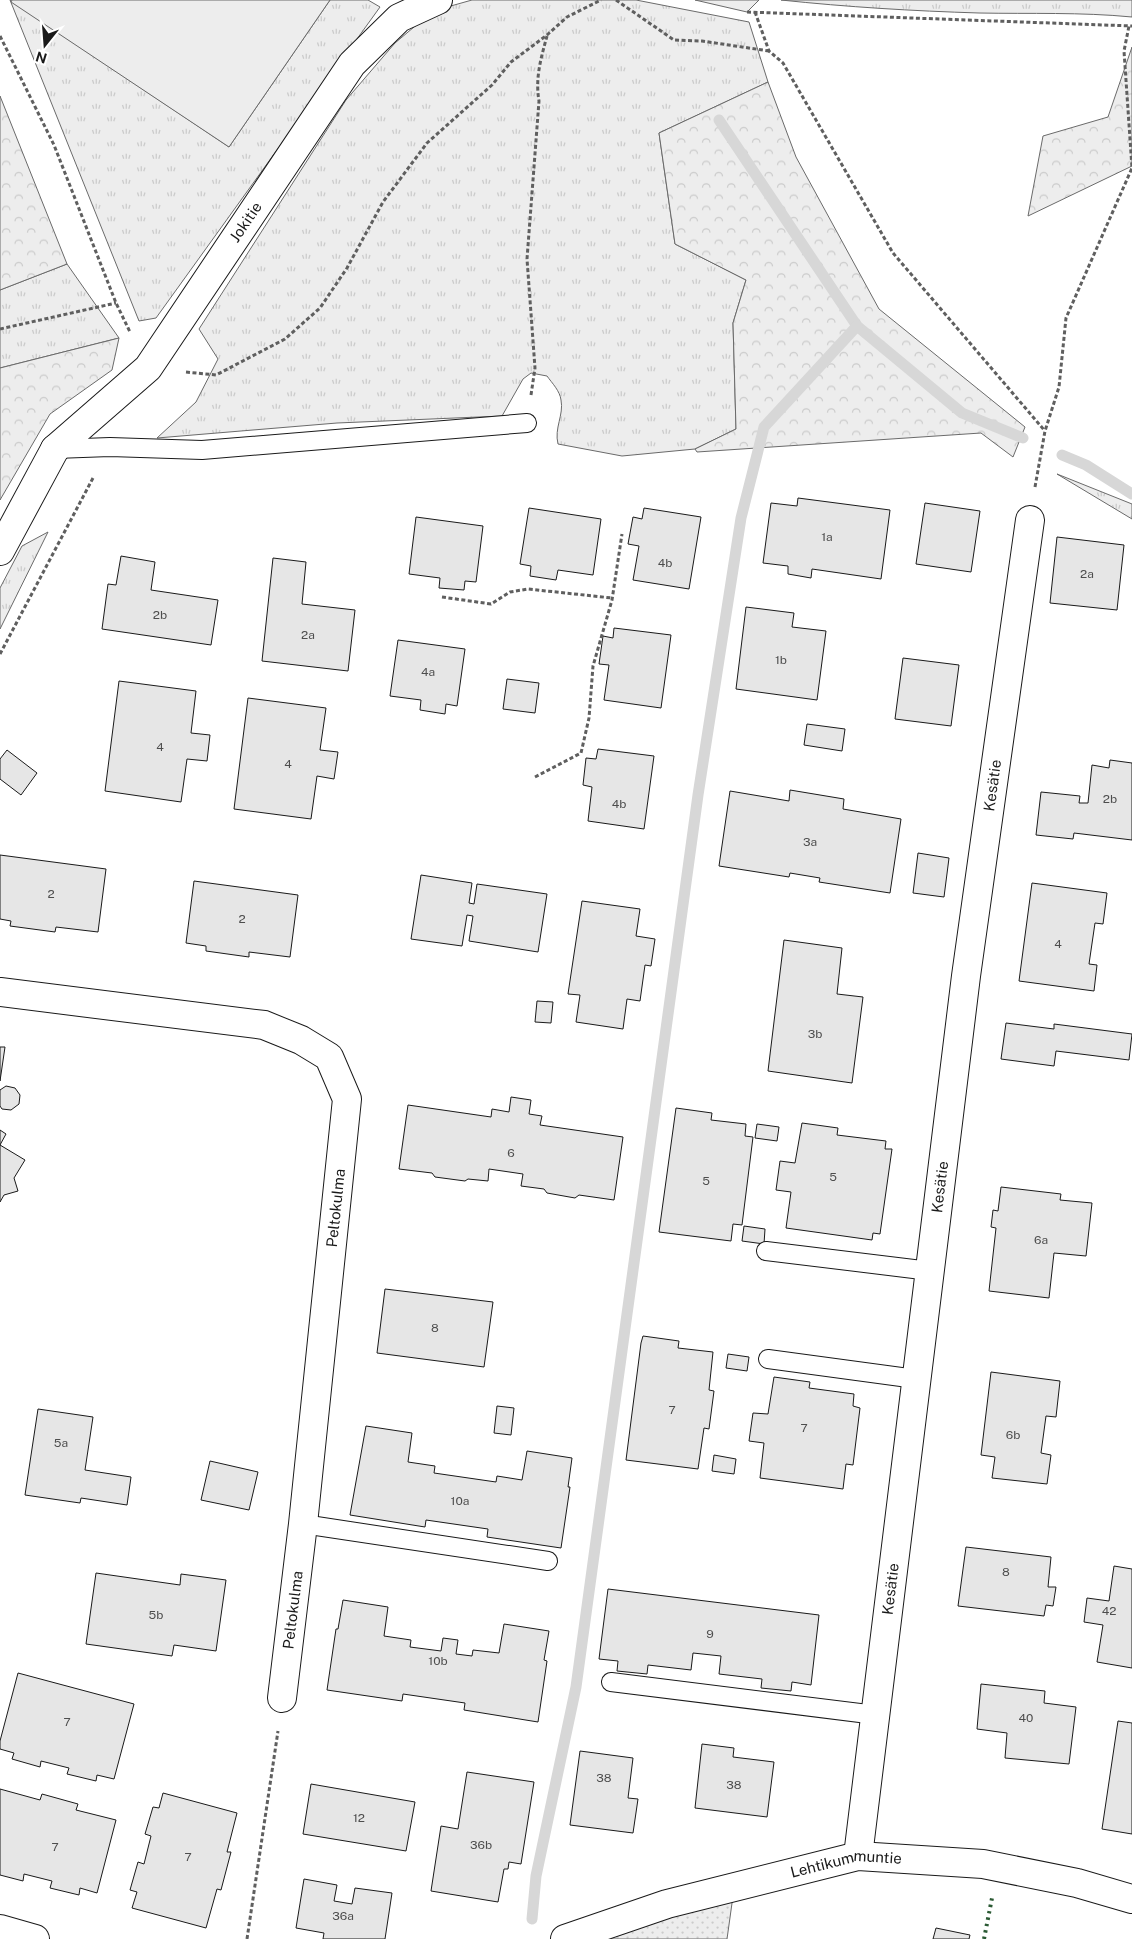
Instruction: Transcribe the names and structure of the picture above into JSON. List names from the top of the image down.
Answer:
{
  "streets": {
    "street": [
      "Jokitie",
      "Kesätie",
      "Peltokulma",
      "Lehtikummuntie"
    ]
  },
  "crossings": [
    ["Kesätie", "Lehtikummuntie"]
  ],
  "house_numbers": [
    "1a",
    "4b",
    "2a",
    "2b",
    "2a",
    "1b",
    "4a",
    "4",
    "4",
    "2b",
    "4b",
    "3a",
    "2",
    "2",
    "4",
    "3b",
    "6",
    "5",
    "5",
    "6a",
    "8",
    "7",
    "7",
    "6b",
    "5a",
    "10a",
    "8",
    "42",
    "5b",
    "9",
    "10b",
    "40",
    "7",
    "38",
    "38",
    "12",
    "36b",
    "7",
    "7",
    "36a"
  ],
  "north": "bottom"
}
